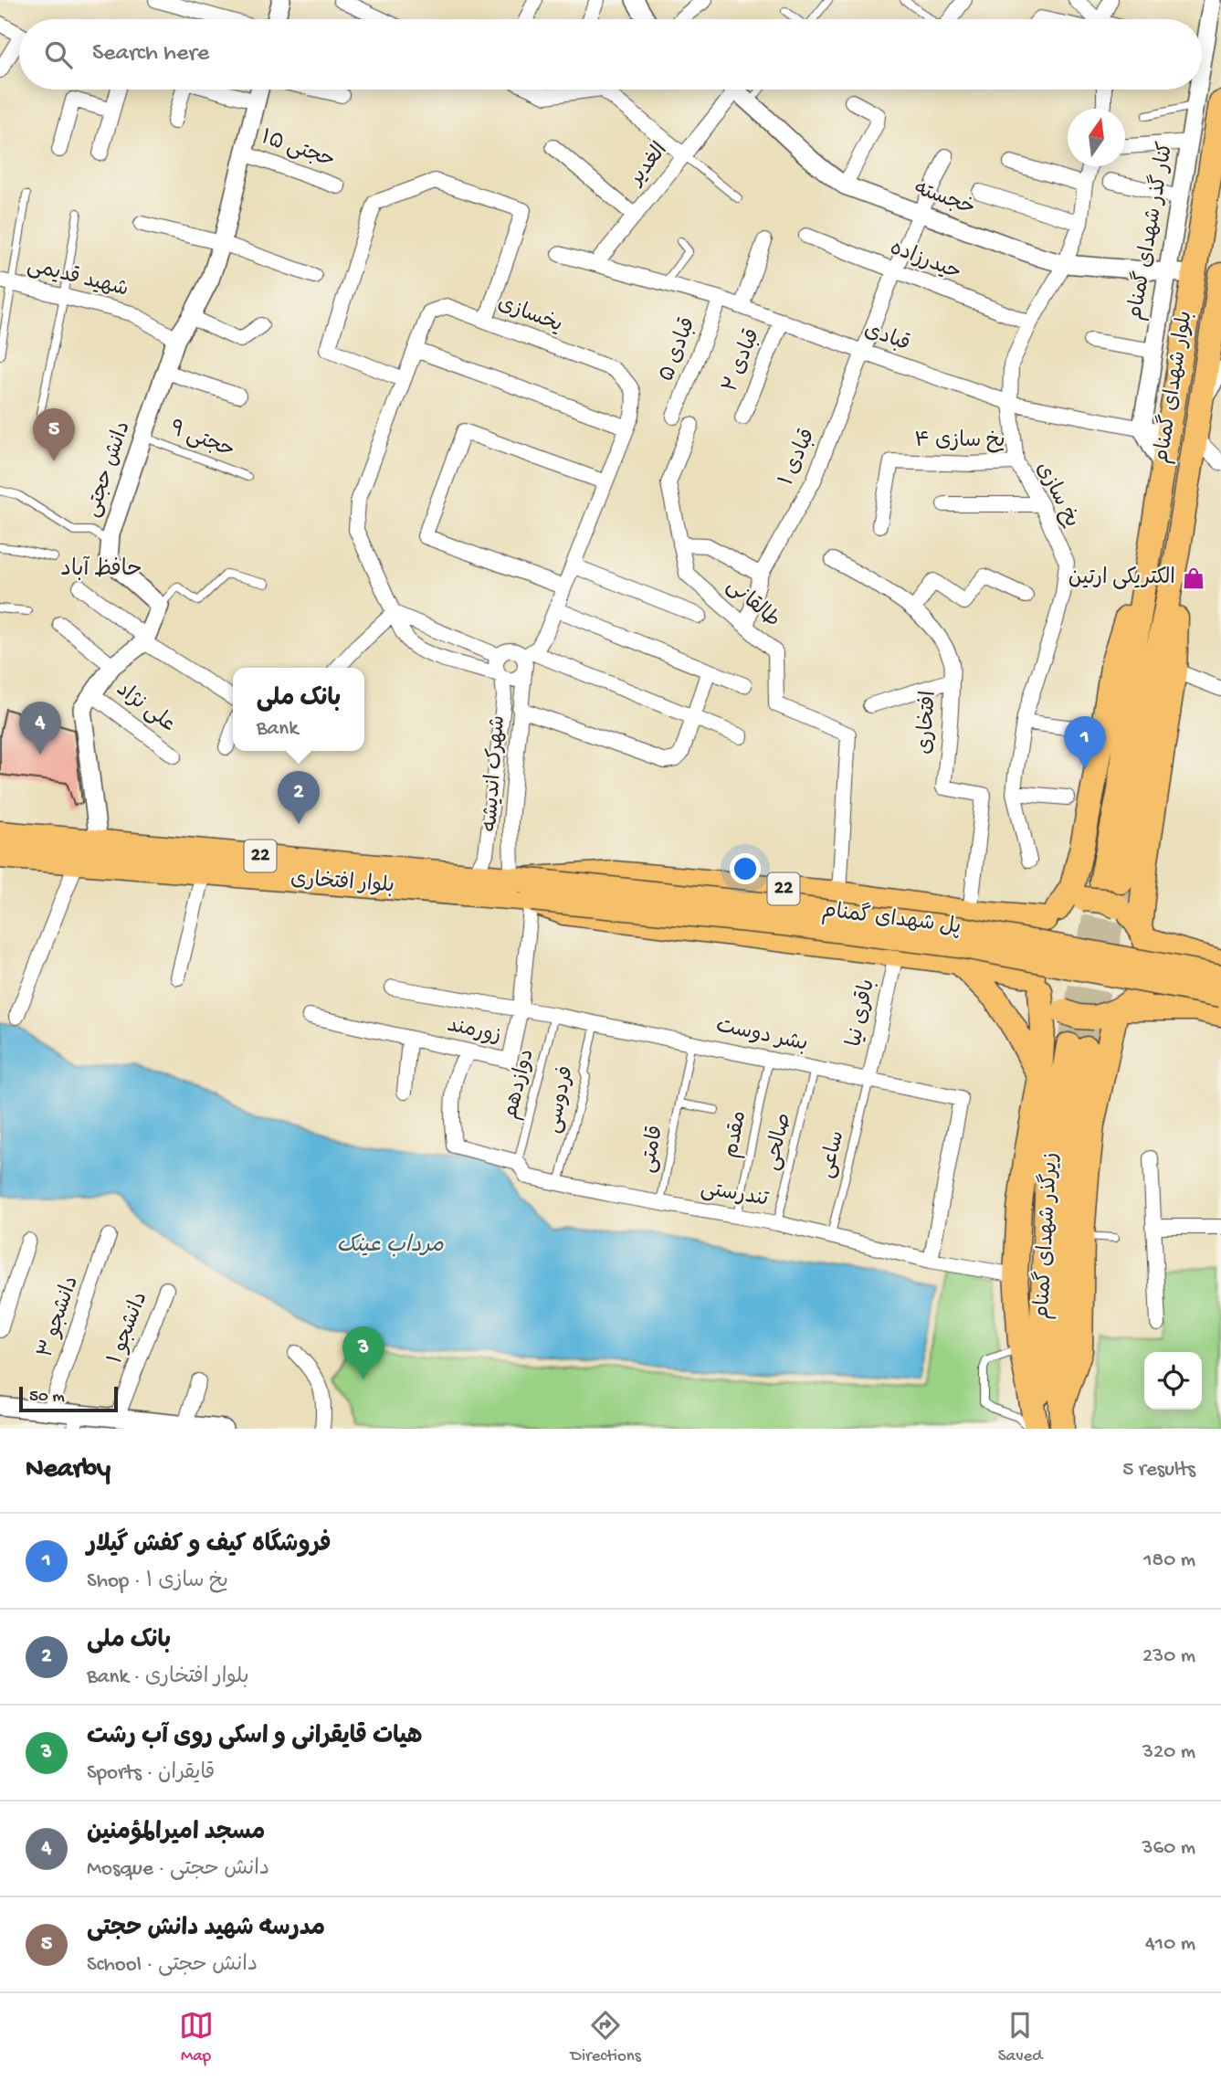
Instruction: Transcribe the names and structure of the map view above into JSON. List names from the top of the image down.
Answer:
{
  "streets": {
    "highway": [
      "بلوار شهدای گمنام",
      "22",
      "بلوار افتخاری",
      "پل شهدای گمنام",
      "زیرگذر شهدای گمنام"
    ],
    "street": [
      "حجتی ۱۵",
      "الغدیر",
      "خجسته",
      "کنار گذر شهدای گمنام",
      "حیدرزاده",
      "شهید قدیمی",
      "یخسازی",
      "قبادی",
      "قبادی ۵",
      "قبادی ۲",
      "یخ سازی ۴",
      "قبادی ۱",
      "دانش حجتی",
      "یخ سازی",
      "طالقانی",
      "علی نژاد",
      "افتخاری",
      "شهرک اندیشه",
      "باقری نیا",
      "زورمند",
      "بشر دوست",
      "تندرستی",
      "دانشجو ۳",
      "دانشجو ۱"
    ],
    "lane": [
      "حجتی ۹",
      "دوازدهم",
      "فردوسی",
      "مقدم",
      "صالحی",
      "قامتی",
      "ساعی"
    ]
  },
  "crossings": [
    ["حجتی ۱۵", "دانش حجتی"],
    ["الغدیر", "خجسته"],
    ["الغدیر", "قبادی"],
    ["خجسته", "کنار گذر شهدای گمنام"],
    ["خجسته", "بلوار شهدای گمنام"],
    ["خجسته", "قبادی ۱"],
    ["خجسته", "یخ سازی"],
    ["کنار گذر شهدای گمنام", "قبادی"],
    ["حیدرزاده", "قبادی ۱"],
    ["حیدرزاده", "یخ سازی"],
    ["شهید قدیمی", "دانش حجتی"],
    ["یخسازی", "شهرک اندیشه"],
    ["قبادی", "قبادی ۵"],
    ["قبادی", "قبادی ۲"],
    ["قبادی", "بلوار شهدای گمنام"],
    ["قبادی", "قبادی ۱"],
    ["قبادی", "یخ سازی"],
    ["حجتی ۹", "دانش حجتی"],
    ["یخ سازی ۴", "یخ سازی"],
    ["قبادی ۱", "طالقانی"],
    ["طالقانی", "22"],
    ["افتخاری", "22"],
    ["شهرک اندیشه", "22"],
    ["شهرک اندیشه", "بلوار افتخاری"],
    ["شهرک اندیشه", "پل شهدای گمنام"],
    ["شهرک اندیشه", "زورمند"],
    ["22", "بلوار افتخاری"],
    ["22", "پل شهدای گمنام"],
    ["22", "باقری نیا"],
    ["22", "زورمند"],
    ["بلوار افتخاری", "پل شهدای گمنام"],
    ["بلوار افتخاری", "زورمند"],
    ["پل شهدای گمنام", "زورمند"],
    ["باقری نیا", "بشر دوست"],
    ["باقری نیا", "ساعی"],
    ["زورمند", "بشر دوست"],
    ["زورمند", "تندرستی"],
    ["بشر دوست", "دوازدهم"],
    ["بشر دوست", "فردوسی"],
    ["بشر دوست", "مقدم"],
    ["بشر دوست", "صالحی"],
    ["بشر دوست", "قامتی"],
    ["بشر دوست", "ساعی"],
    ["بشر دوست", "تندرستی"],
    ["دوازدهم", "تندرستی"],
    ["فردوسی", "تندرستی"],
    ["مقدم", "تندرستی"],
    ["صالحی", "تندرستی"],
    ["قامتی", "تندرستی"],
    ["ساعی", "تندرستی"]
  ],
  "districts": ["حافظ آباد"],
  "water": ["مرداب عینک"],
  "places": {
    "shop": ["الکتریکی ارتین"]
  },
  "scale_bar": "50 m",
  "north": "top",
  "page": {
    "search": "Search here",
    "pins": [
      "5",
      "4",
      "1",
      "2",
      "3"
    ],
    "popup": ["بانک ملی", "Bank"],
    "scale": "50 m",
    "heading": ["Nearby", "5 results"],
    "list": [
      {
        "mark": "1",
        "name": "فروشگاه کیف و کفش گیلار",
        "note": "Shop · یخ سازی ۱",
        "value": "180 m"
      },
      {
        "mark": "2",
        "name": "بانک ملی",
        "note": "Bank · بلوار افتخاری",
        "value": "230 m"
      },
      {
        "mark": "3",
        "name": "هیات قایقرانی و اسکی روی آب رشت",
        "note": "Sports · قایقران",
        "value": "320 m"
      },
      {
        "mark": "4",
        "name": "مسجد امیرالمؤمنین",
        "note": "Mosque · دانش حجتی",
        "value": "360 m"
      },
      {
        "mark": "5",
        "name": "مدرسه شهید دانش حجتی",
        "note": "School · دانش حجتی",
        "value": "410 m"
      }
    ],
    "nav": ["Map", "Directions", "Saved"]
  }
}
